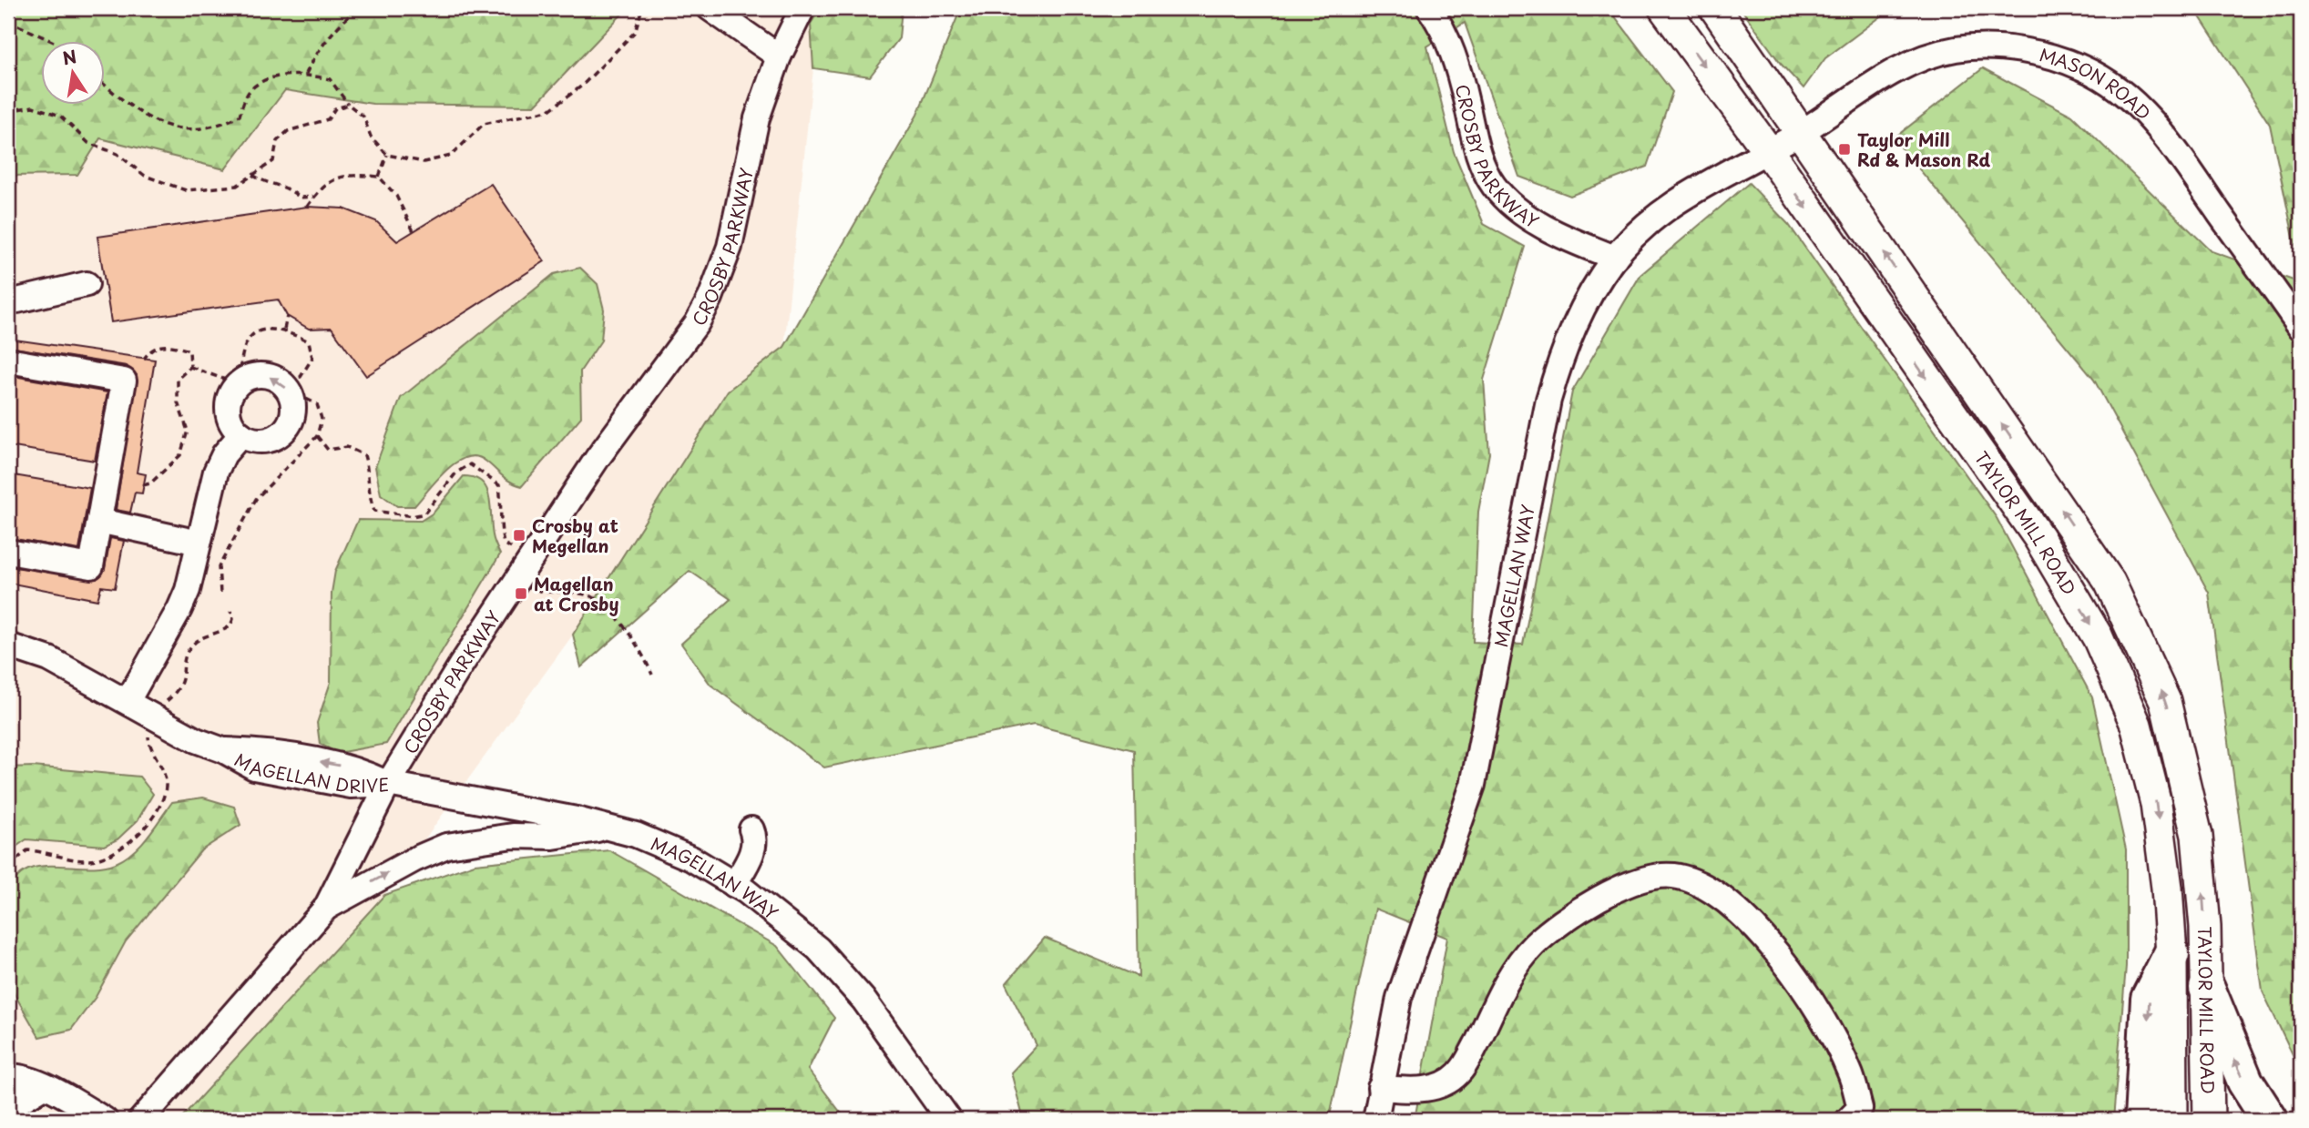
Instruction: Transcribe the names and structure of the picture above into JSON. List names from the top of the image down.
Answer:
{
  "streets": {
    "main road": ["TAYLOR MILL ROAD"],
    "street": [
      "MASON ROAD",
      "CROSBY PARKWAY",
      "MAGELLAN WAY",
      "MAGELLAN DRIVE"
    ]
  },
  "crossings": [
    ["MASON ROAD", "TAYLOR MILL ROAD"],
    ["MASON ROAD", "MAGELLAN WAY"],
    ["CROSBY PARKWAY", "MAGELLAN WAY"],
    ["CROSBY PARKWAY", "MAGELLAN DRIVE"],
    ["TAYLOR MILL ROAD", "MAGELLAN WAY"],
    ["MAGELLAN WAY", "MAGELLAN DRIVE"]
  ],
  "places": {
    "transit": ["Taylor Mill Rd & Mason Rd", "Crosby at Megellan", "Magellan at Crosby"]
  },
  "north": "top"
}
